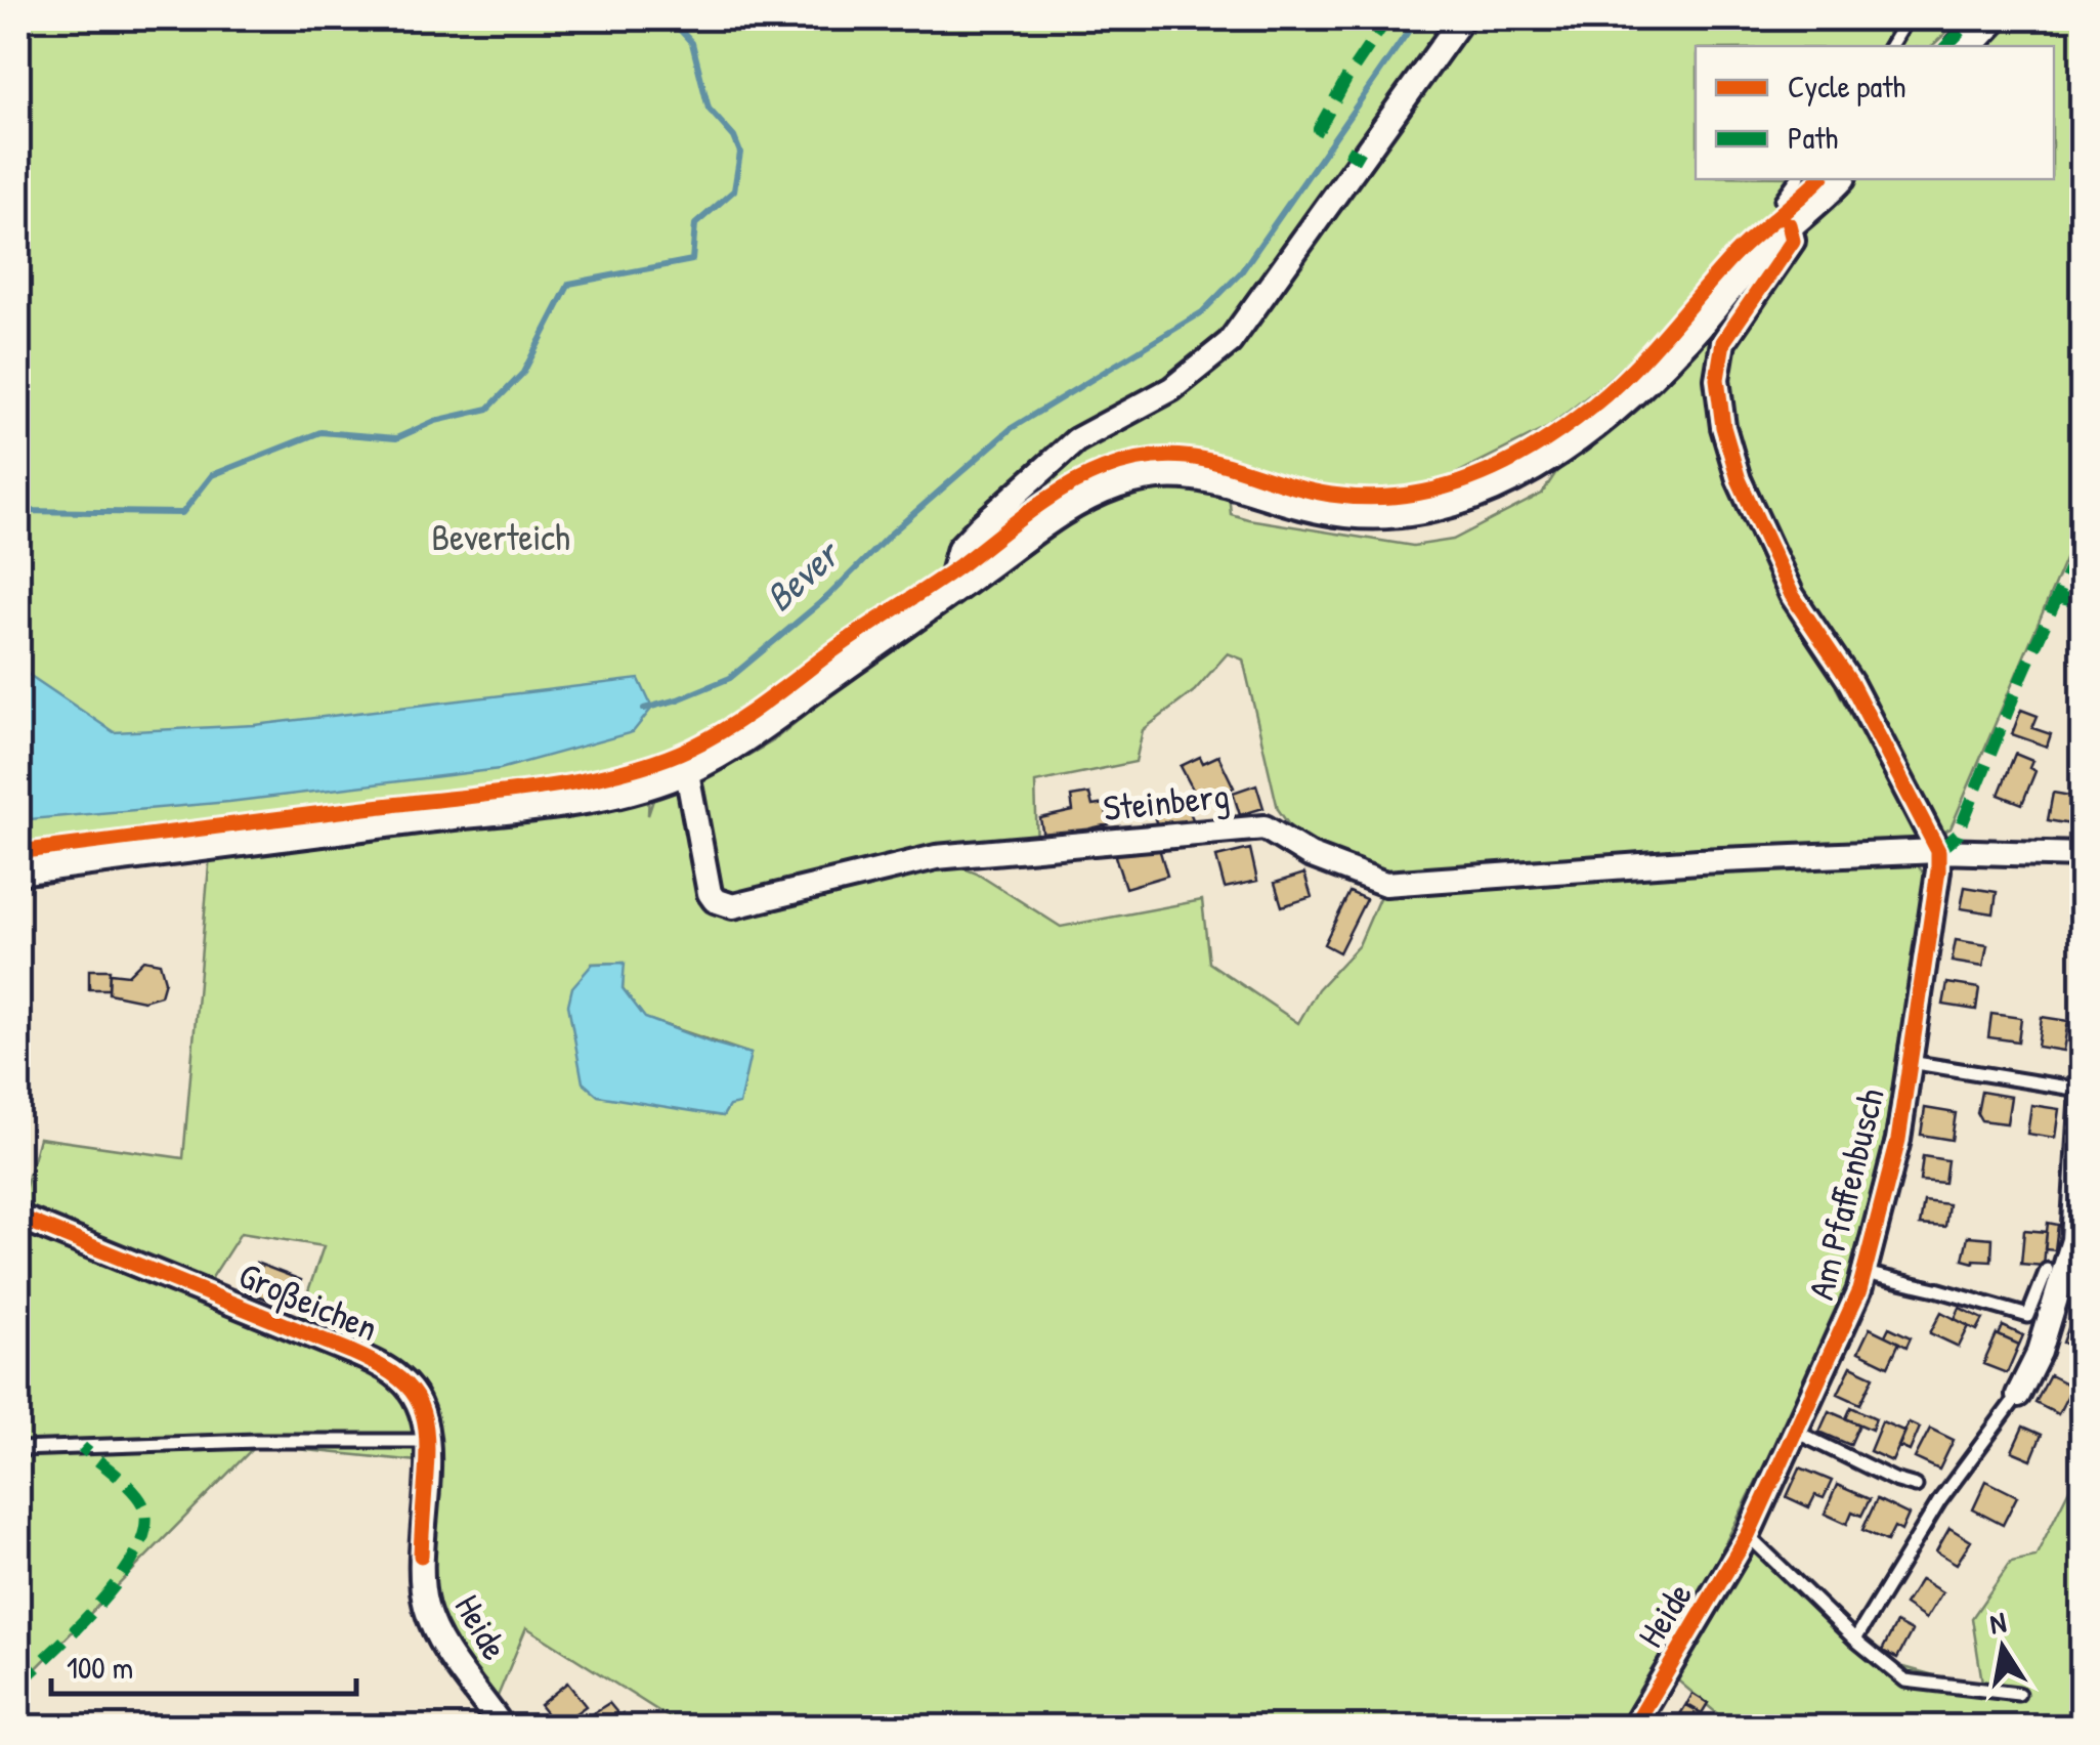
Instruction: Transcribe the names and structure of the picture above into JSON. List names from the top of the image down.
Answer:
{
  "streets": {
    "street": [
      "Steinberg",
      "Am Pfaffenbusch",
      "Großeichen",
      "Heide"
    ]
  },
  "crossings": [
    ["Steinberg", "Am Pfaffenbusch"],
    ["Am Pfaffenbusch", "Heide"],
    ["Großeichen", "Heide"]
  ],
  "water": ["Bever"],
  "parks": ["Beverteich"],
  "legend": ["Cycle path", "Path"],
  "scale_bar": "100 m",
  "north": "top"
}
